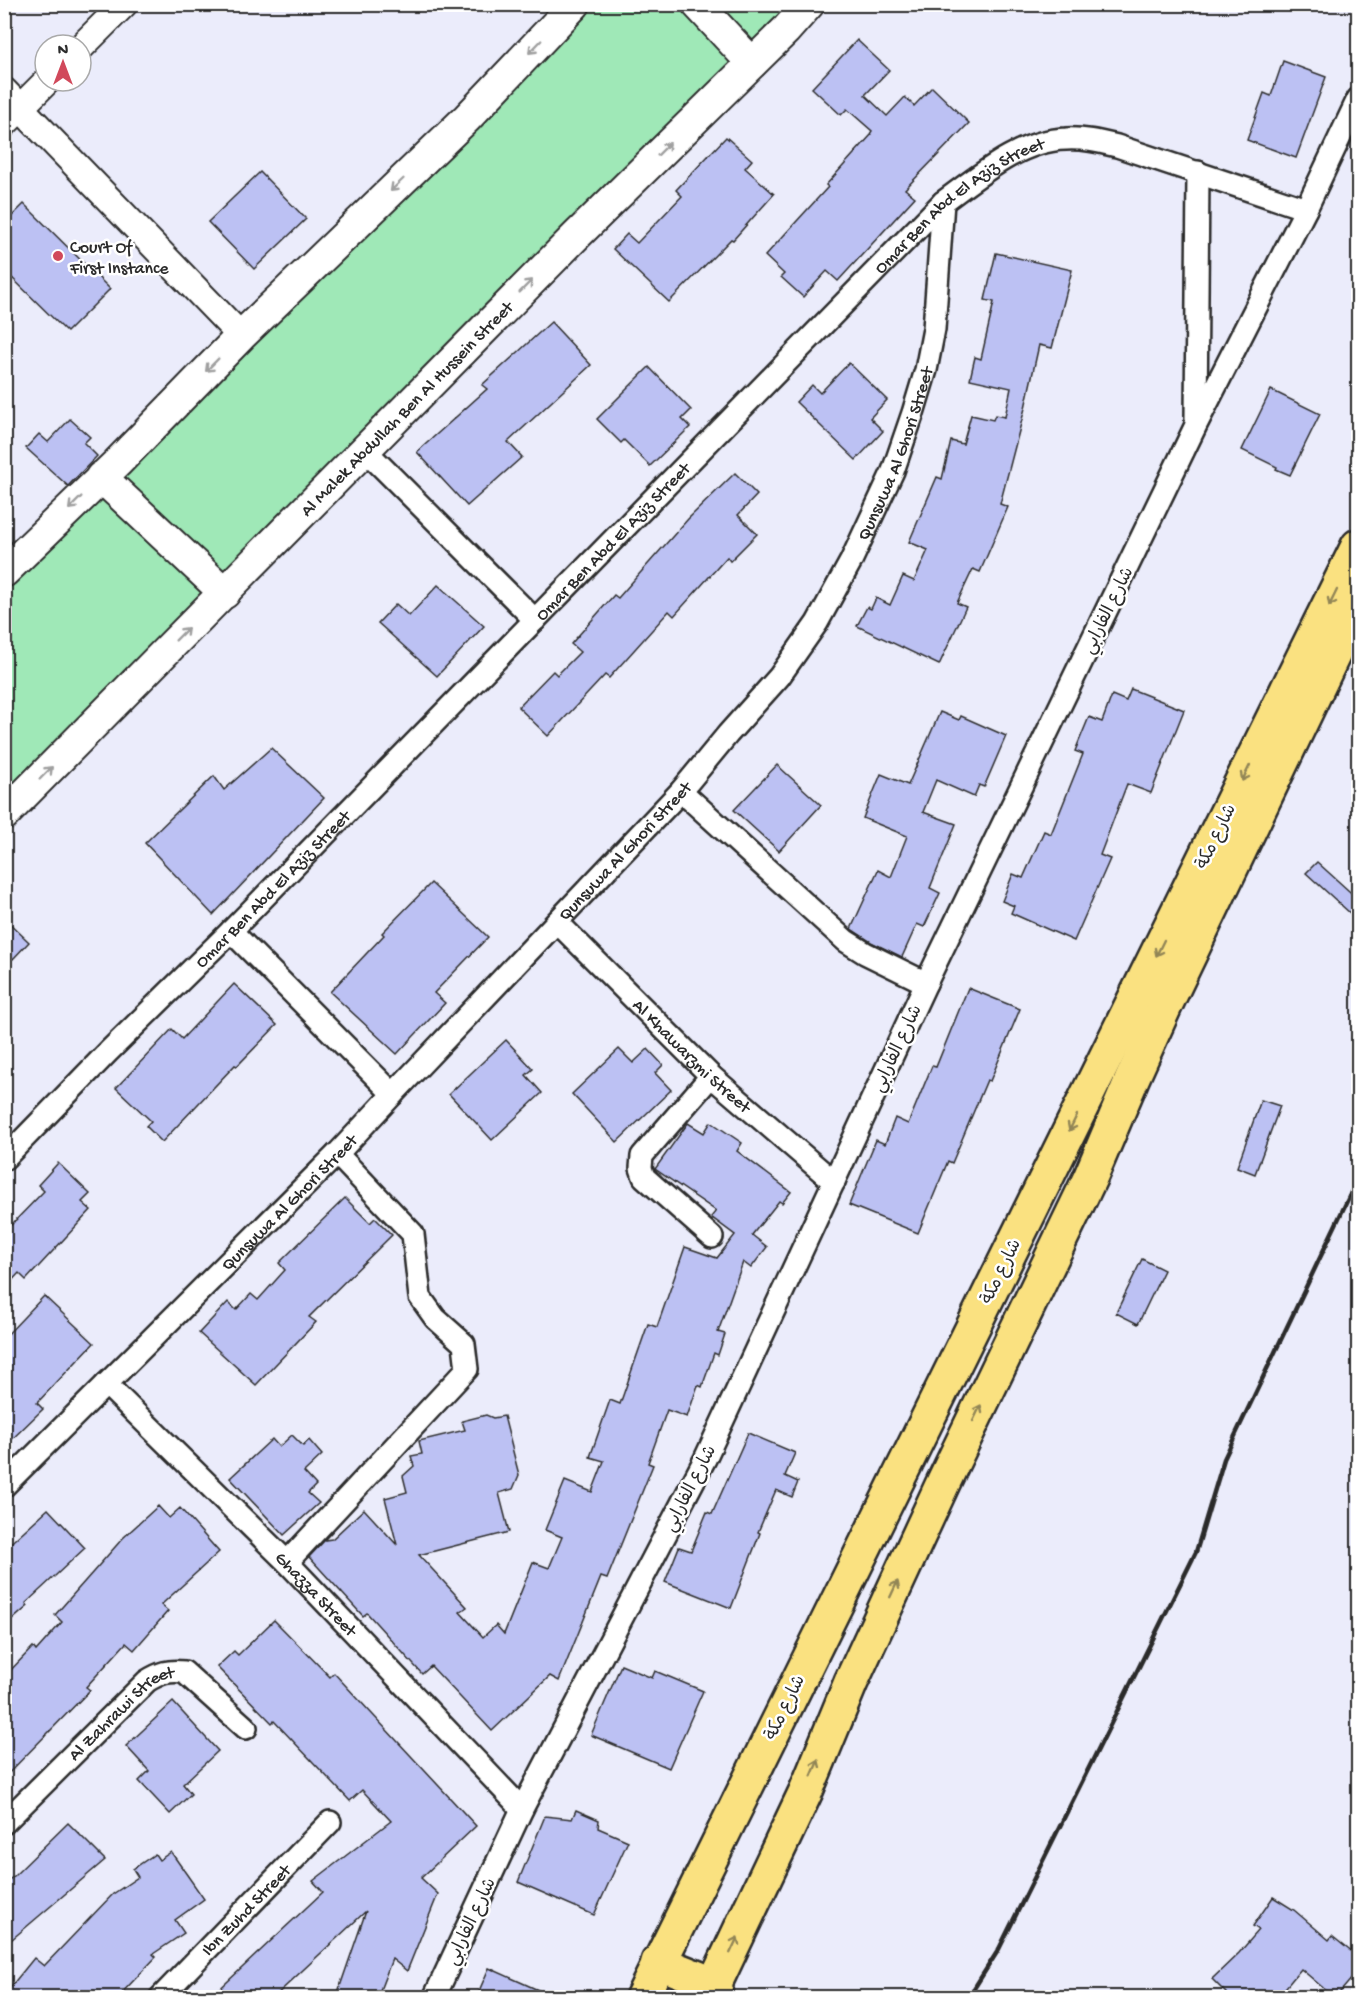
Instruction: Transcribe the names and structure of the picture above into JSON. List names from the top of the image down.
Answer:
{
  "streets": {
    "main road": ["Al Malek Abdullah Ben Al Hussein Street", "شارع مكة"],
    "street": [
      "Omar Ben Abd El Aziz Street",
      "Qunsuwa Al Ghori Street",
      "شارع الفارابي",
      "Al Khawarzmi Street",
      "Ghazza Street",
      "Al Zahrawi Street",
      "Ibn Zuhd Street"
    ]
  },
  "crossings": [
    ["Omar Ben Abd El Aziz Street", "Qunsuwa Al Ghori Street"],
    ["Omar Ben Abd El Aziz Street", "شارع الفارابي"],
    ["Qunsuwa Al Ghori Street", "Al Khawarzmi Street"],
    ["Qunsuwa Al Ghori Street", "Ghazza Street"],
    ["شارع الفارابي", "Al Khawarzmi Street"],
    ["شارع الفارابي", "Ghazza Street"]
  ],
  "places": ["Court Of First Instance"],
  "north": "top"
}
